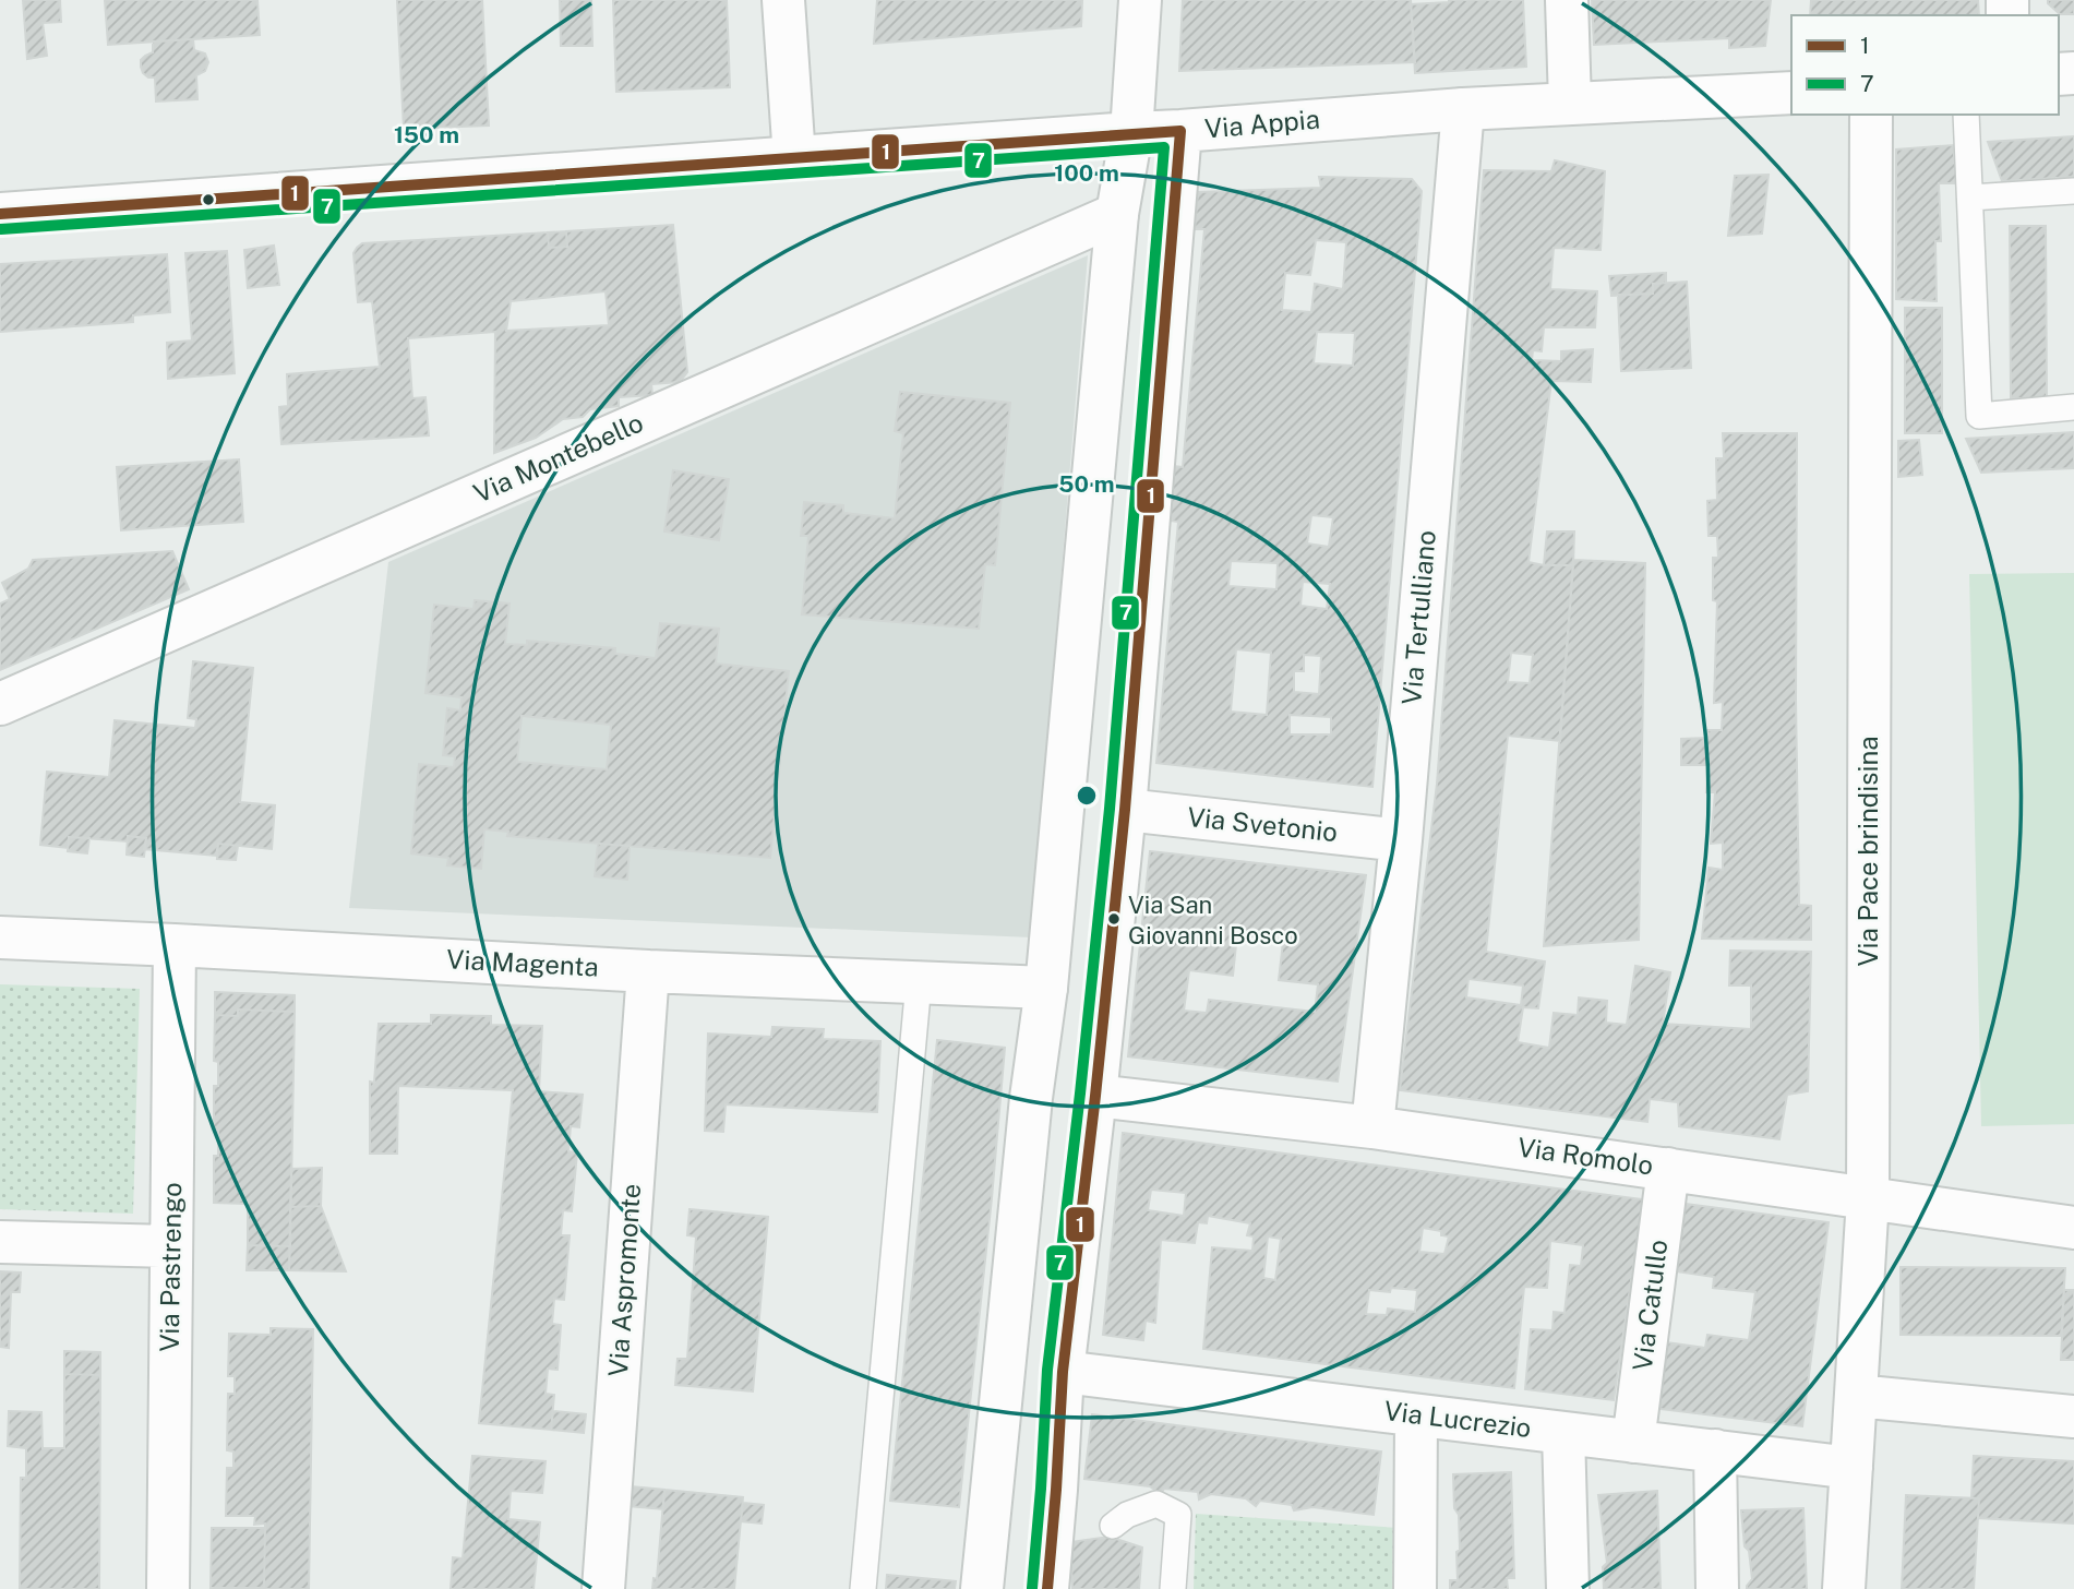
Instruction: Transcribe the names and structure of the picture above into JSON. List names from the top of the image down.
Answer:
{
  "streets": {
    "street": [
      "Via Appia",
      "Via Montebello",
      "Via Tertulliano",
      "Via Svetonio",
      "Via Pace brindisina",
      "Via Magenta",
      "Via Romolo",
      "Via Pastrengo",
      "Via Aspromonte",
      "Via Catullo",
      "Via Lucrezio"
    ]
  },
  "crossings": [
    ["Via Appia", "Via Tertulliano"],
    ["Via Tertulliano", "Via Svetonio"],
    ["Via Tertulliano", "Via Romolo"],
    ["Via Pace brindisina", "Via Romolo"],
    ["Via Pace brindisina", "Via Lucrezio"],
    ["Via Magenta", "Via Pastrengo"],
    ["Via Magenta", "Via Aspromonte"],
    ["Via Romolo", "Via Catullo"],
    ["Via Catullo", "Via Lucrezio"]
  ],
  "places": ["Via San Giovanni Bosco"],
  "lines": ["transit line 1", "transit line 7"],
  "legend": ["1", "7"],
  "rings": ["150 m", "100 m", "50 m"]
}
